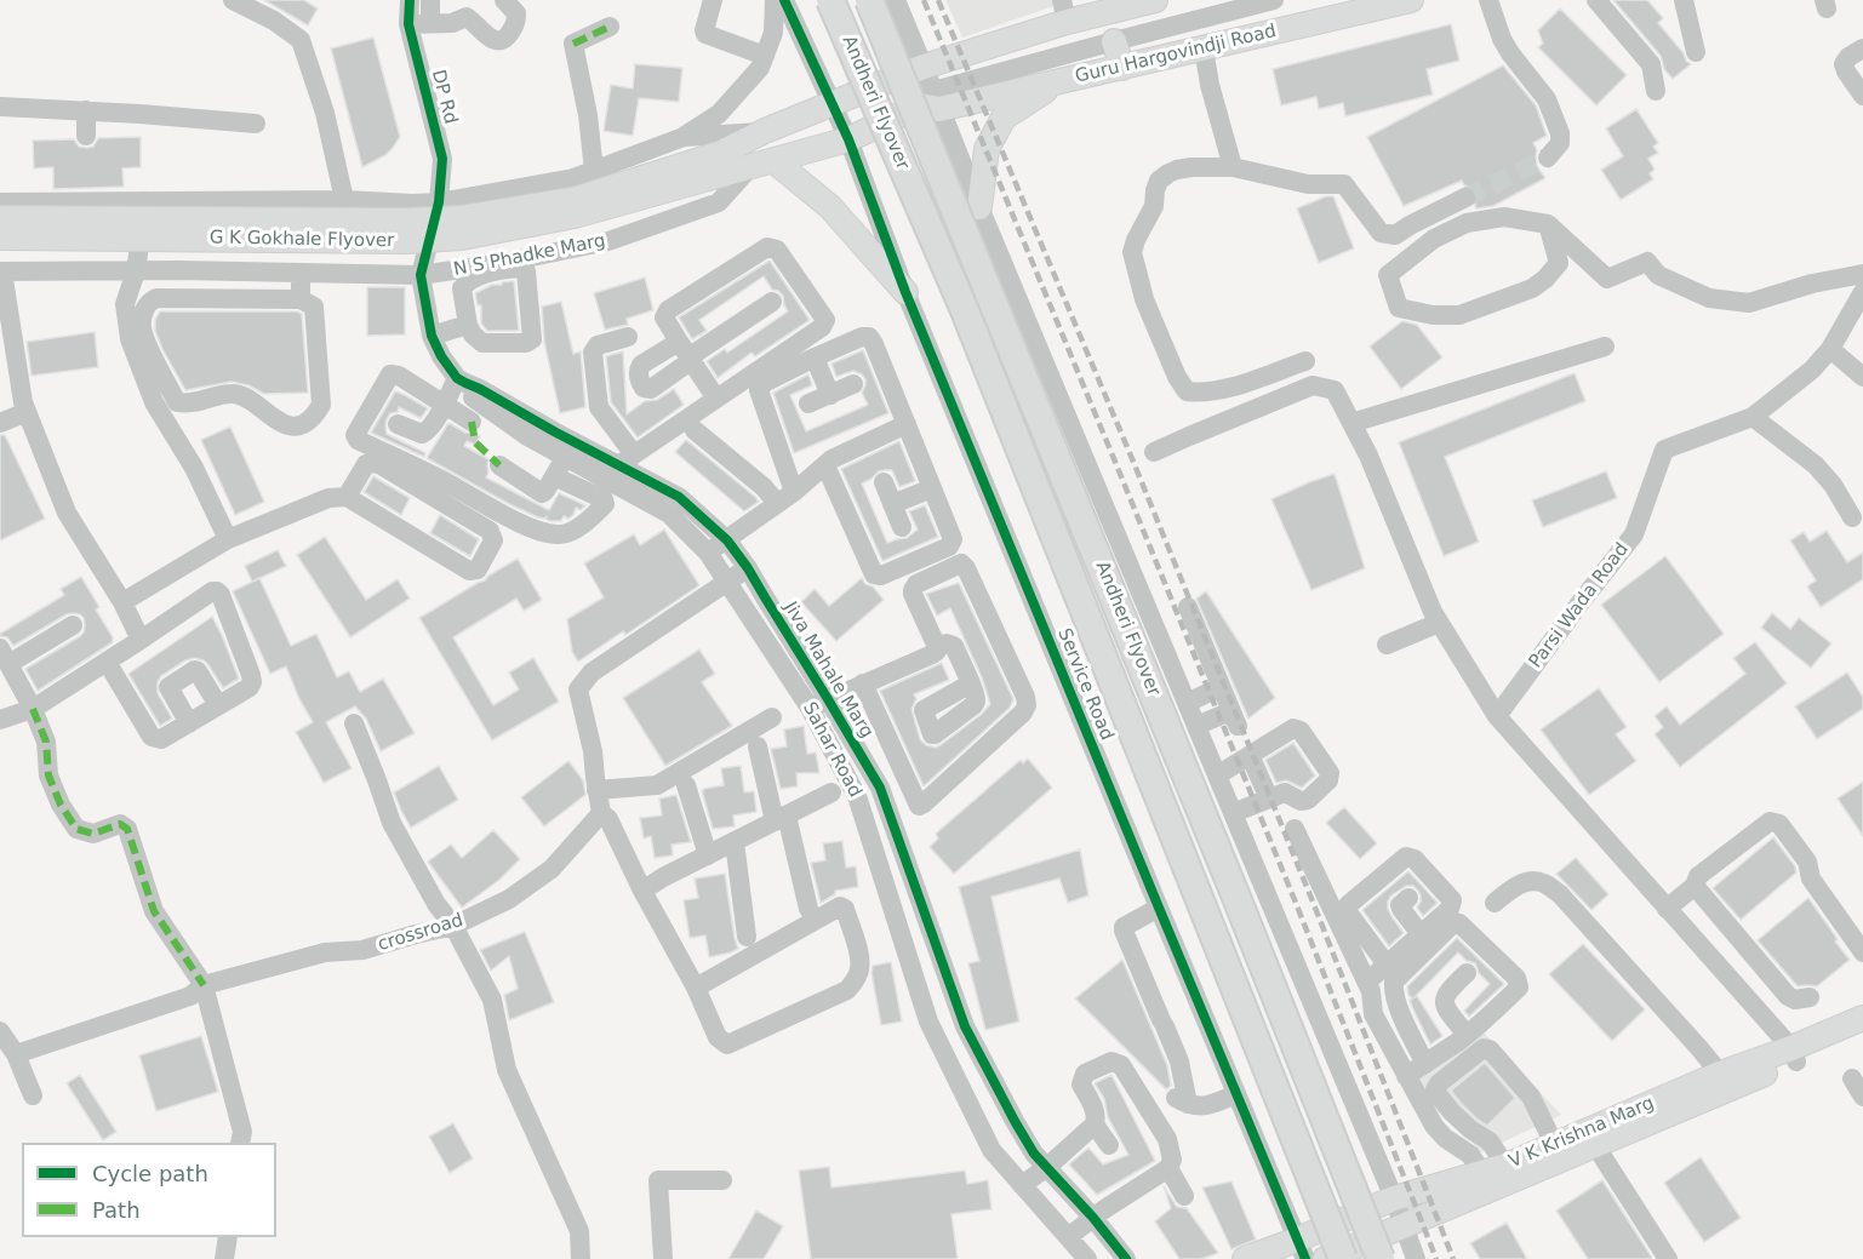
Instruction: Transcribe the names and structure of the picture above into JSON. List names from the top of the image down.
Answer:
{
  "streets": {
    "highway": ["Andheri Flyover"],
    "main road": ["Guru Hargovindji Road", "G K Gokhale Flyover", "V K Krishna Marg"],
    "street": [
      "DP Rd",
      "N S Phadke Marg",
      "Parsi Wada Road",
      "Jiva Mahale Marg",
      "Service Road",
      "Sahar Road",
      "crossroad"
    ]
  },
  "crossings": [
    ["G K Gokhale Flyover", "N S Phadke Marg"],
    ["Jiva Mahale Marg", "Sahar Road"],
    ["Service Road", "V K Krishna Marg"]
  ],
  "legend": ["Cycle path", "Path"]
}
